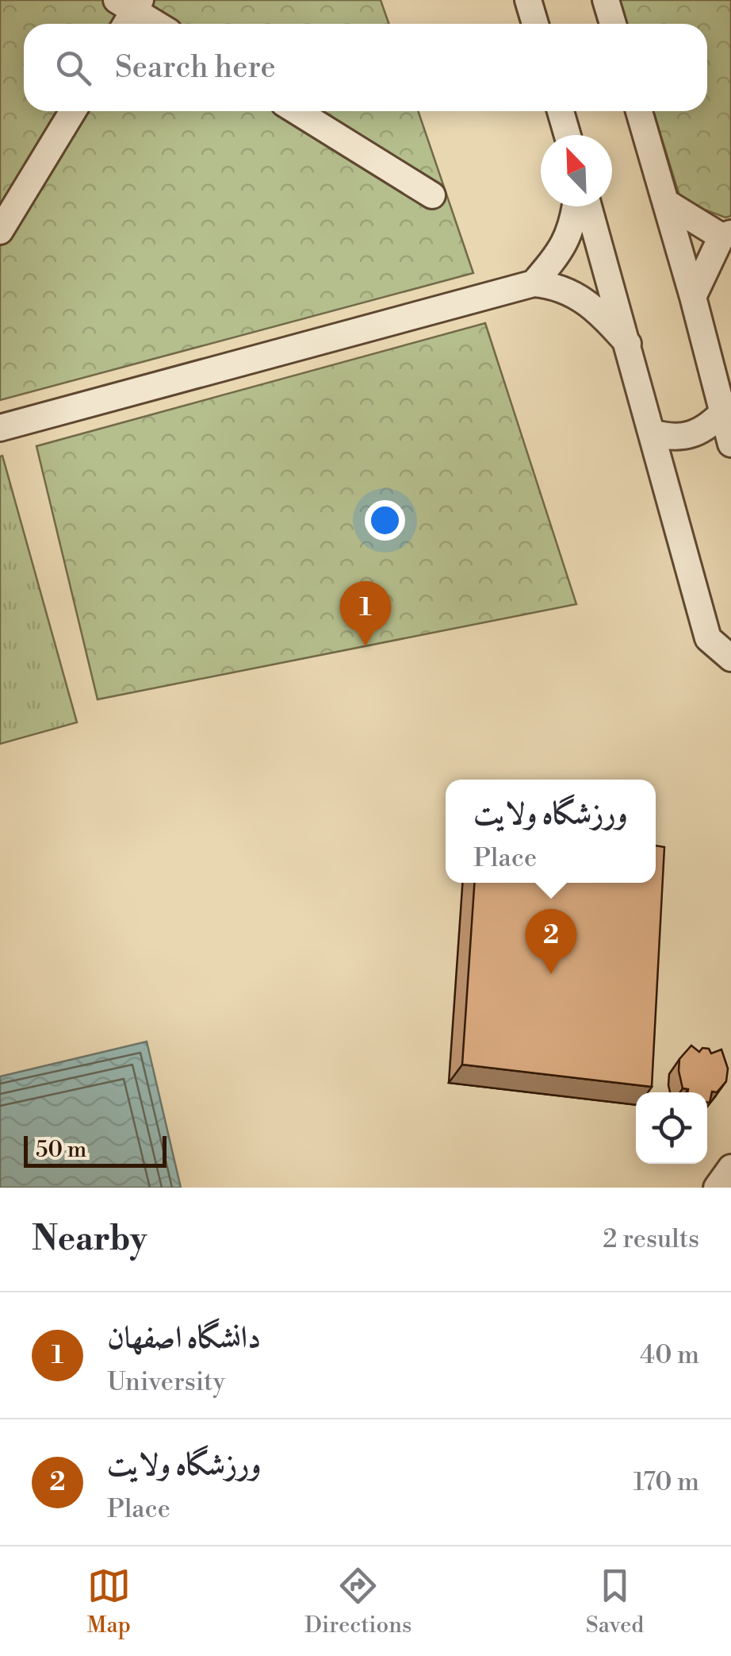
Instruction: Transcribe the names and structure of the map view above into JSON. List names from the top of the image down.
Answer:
{
  "scale_bar": "50 m",
  "north": "top left",
  "page": {
    "search": "Search here",
    "pins": ["1", "2"],
    "popup": ["ورزشگاه ولایت", "Place"],
    "scale": "50 m",
    "heading": ["Nearby", "2 results"],
    "list": [
      {
        "mark": "1",
        "name": "دانشگاه اصفهان",
        "note": "University",
        "value": "40 m"
      },
      {
        "mark": "2",
        "name": "ورزشگاه ولایت",
        "note": "Place",
        "value": "170 m"
      }
    ],
    "nav": ["Map", "Directions", "Saved"]
  }
}
